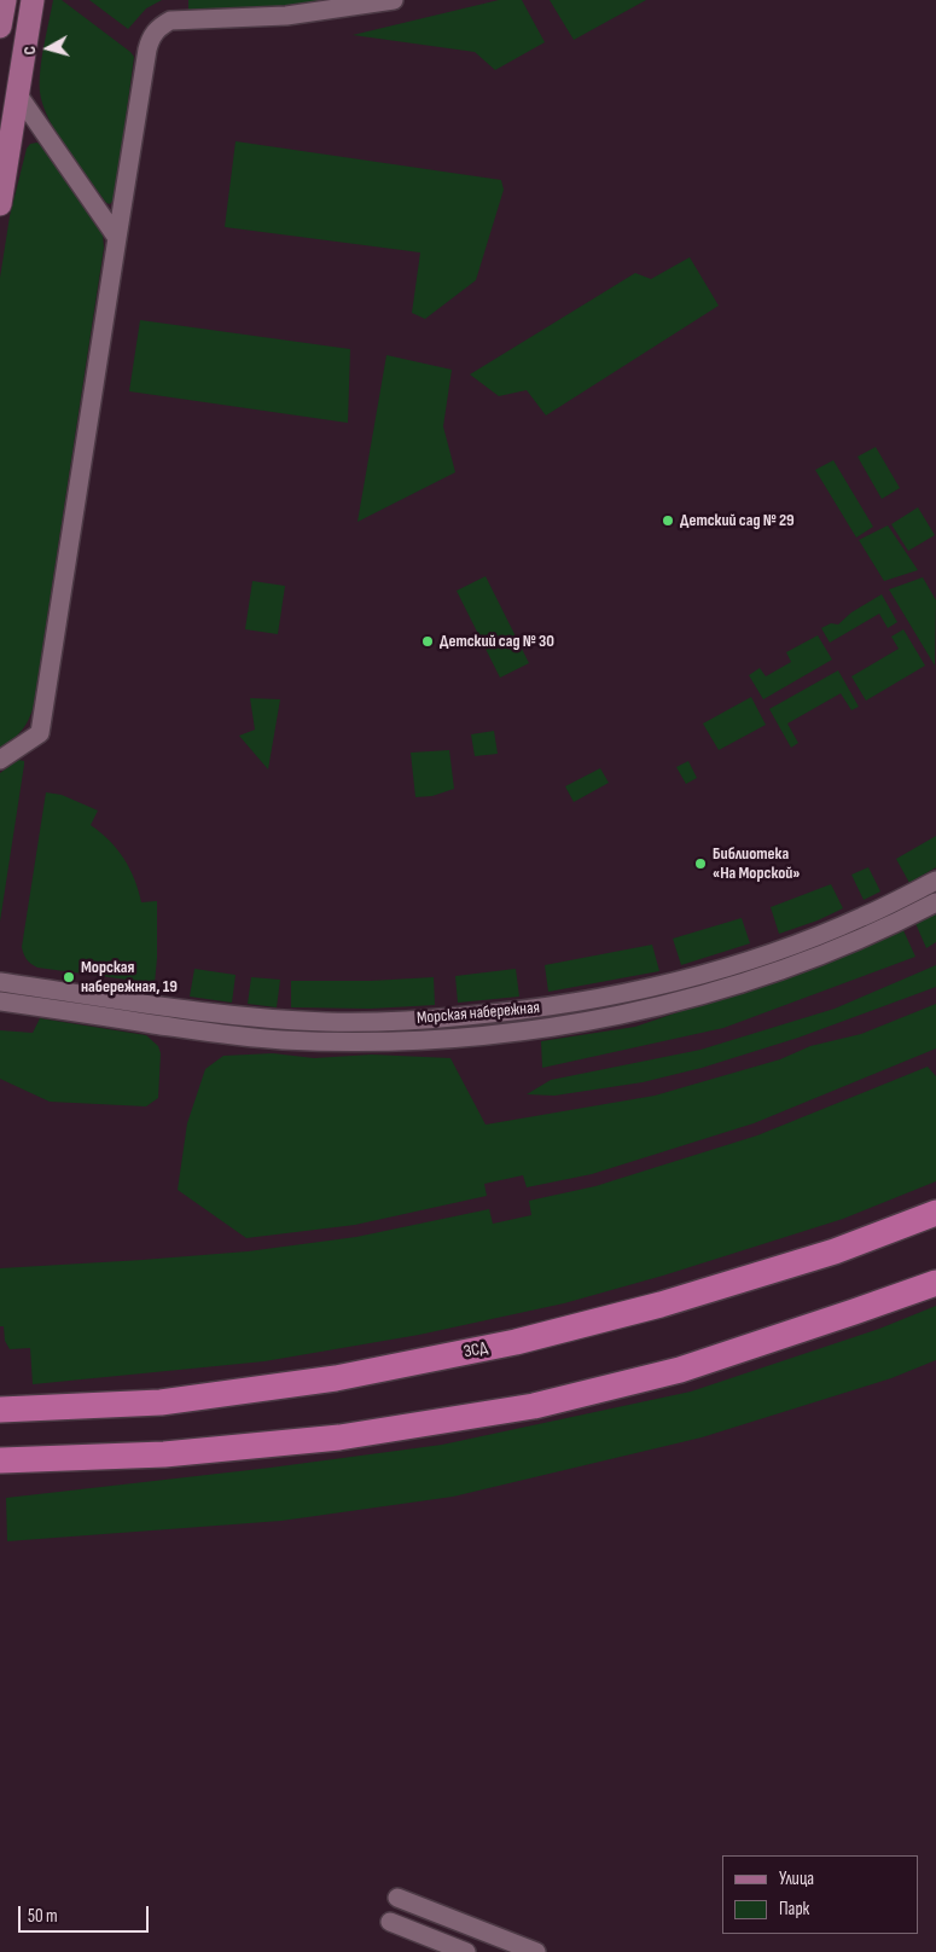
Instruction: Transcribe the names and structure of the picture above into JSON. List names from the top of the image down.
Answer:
{
  "streets": {
    "highway": ["ЗСД"],
    "street": ["Морская набережная"]
  },
  "places": [
    "Детский сад № 29",
    "Детский сад № 30",
    "Библиотека «На Морской»",
    "Морская набережная, 19"
  ],
  "legend": ["Улица", "Парк"],
  "scale_bar": "50 m",
  "north": "left"
}
